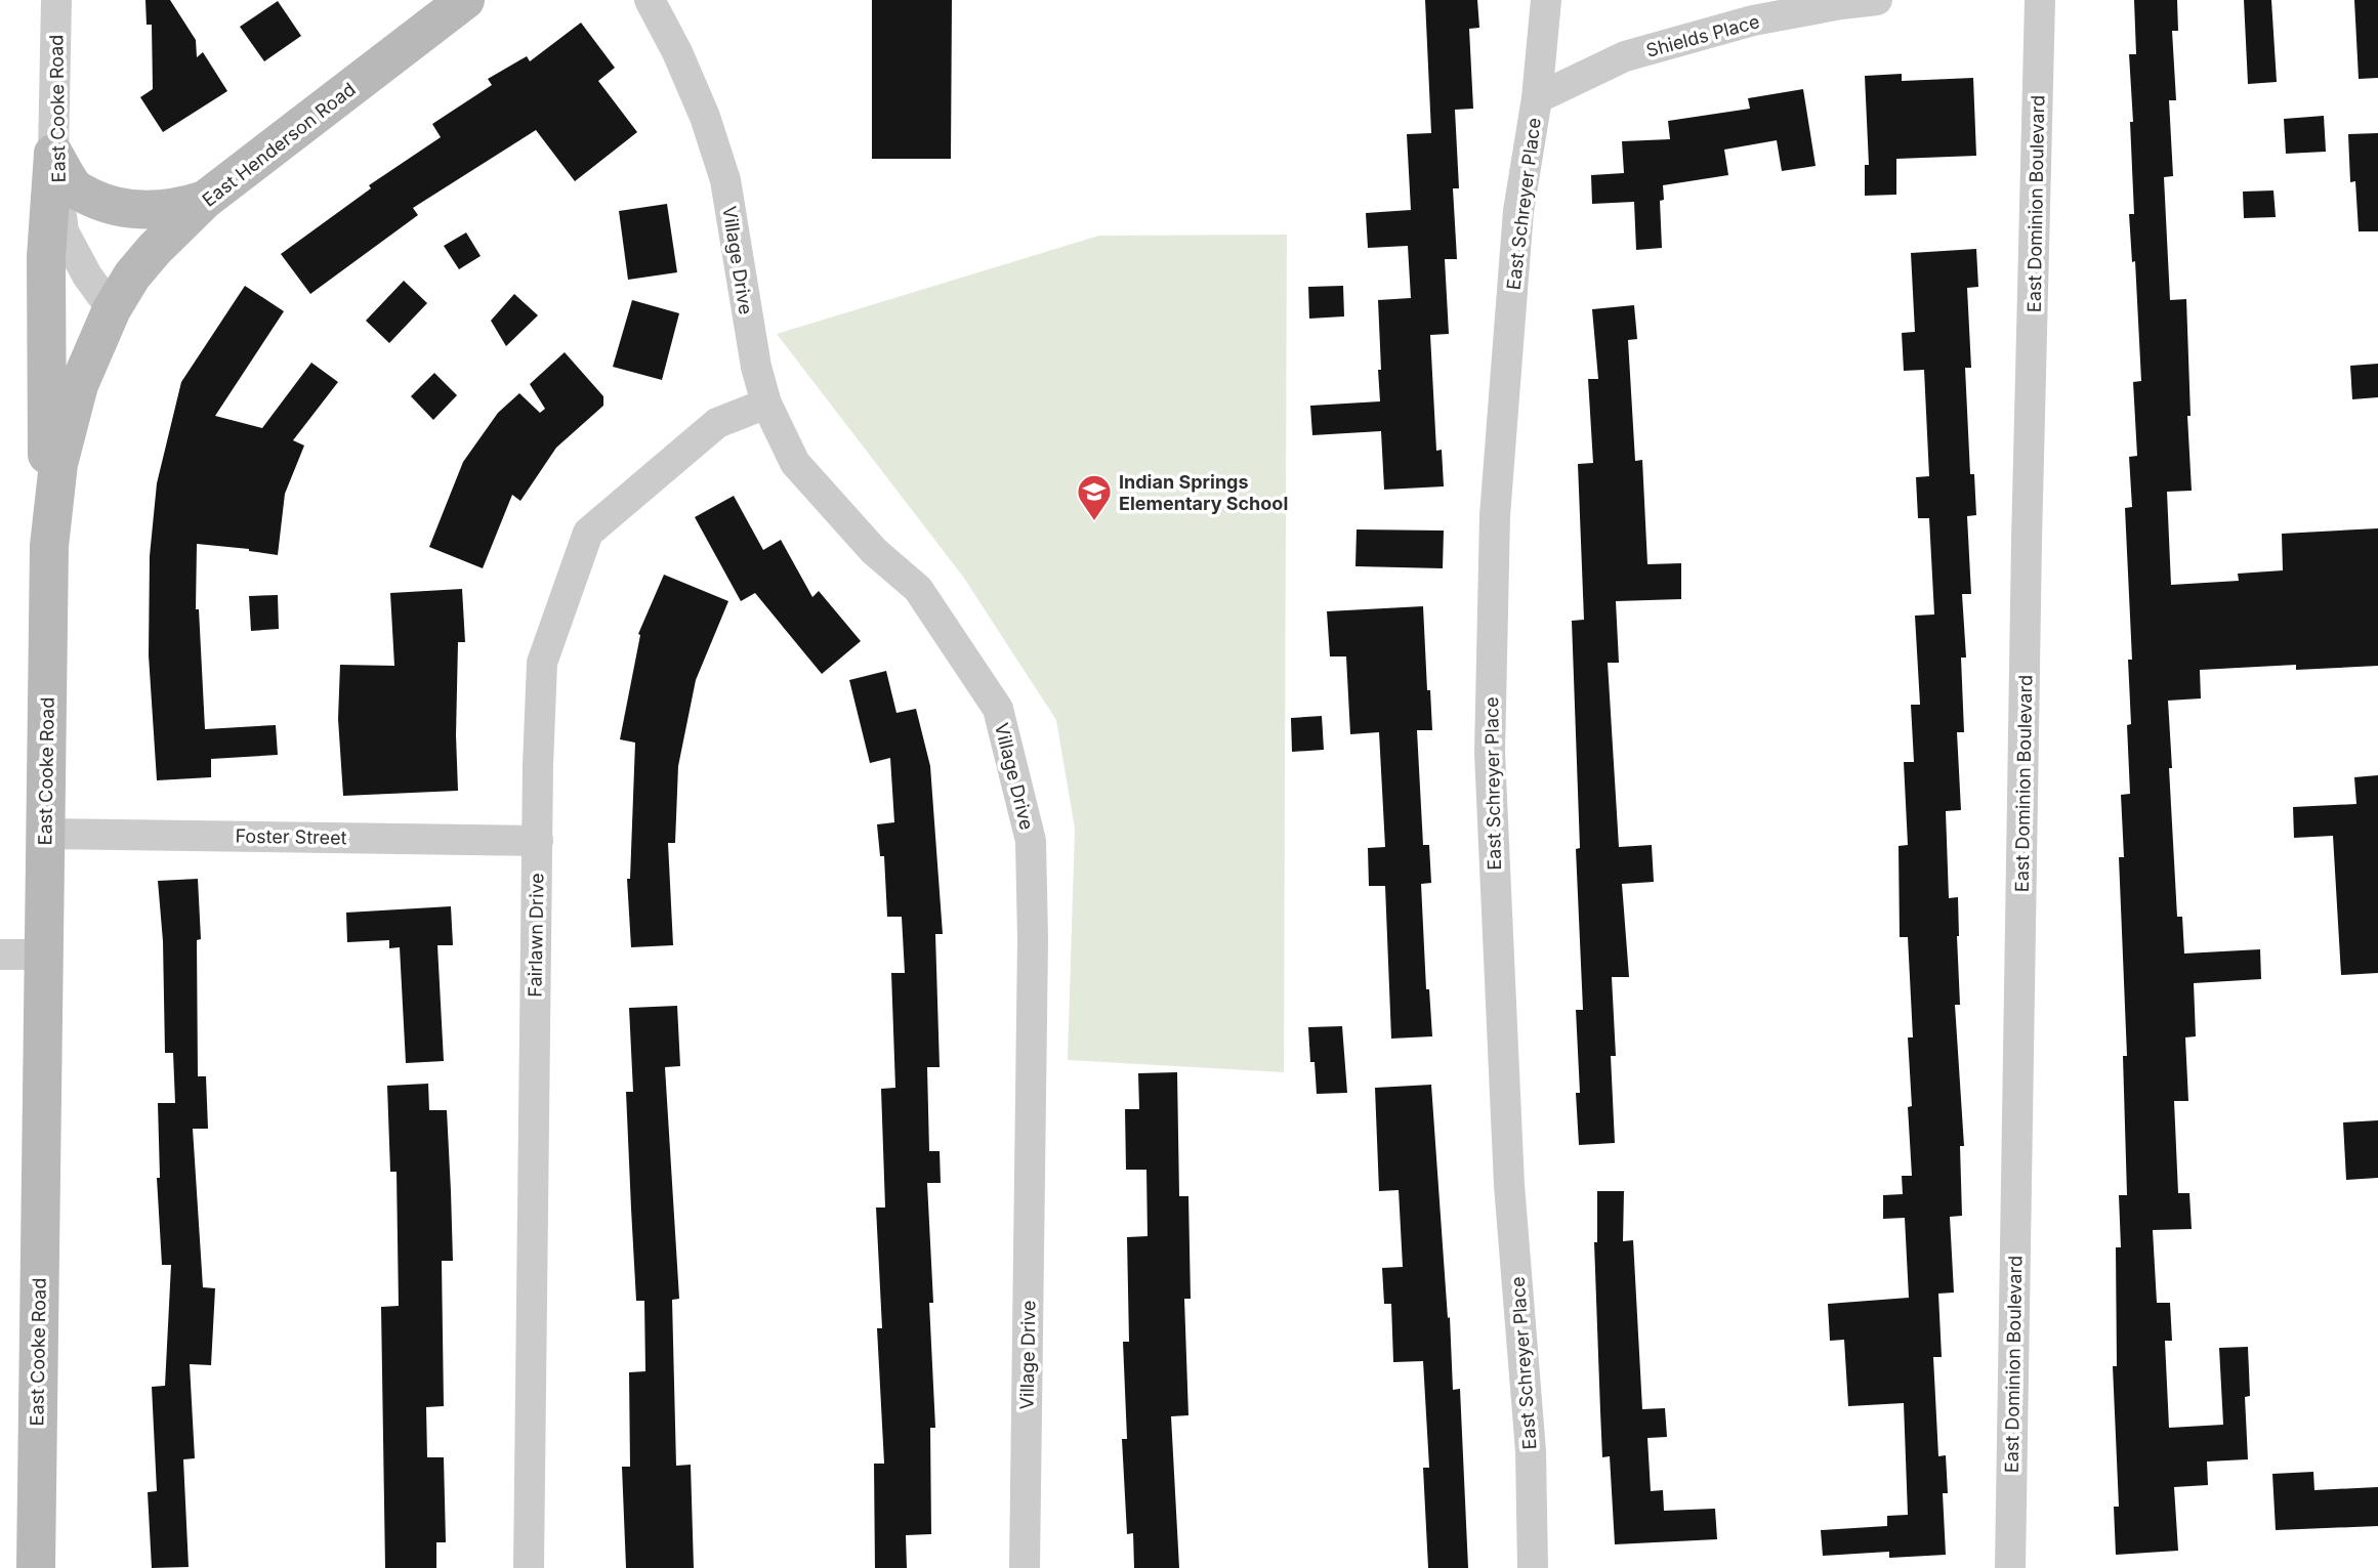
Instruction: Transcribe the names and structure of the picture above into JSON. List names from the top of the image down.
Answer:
{
  "streets": {
    "main road": ["East Cooke Road", "East Henderson Road"],
    "street": [
      "Shields Place",
      "East Schreyer Place",
      "East Dominion Boulevard",
      "Village Drive",
      "Foster Street",
      "Fairlawn Drive"
    ]
  },
  "crossings": [
    ["Shields Place", "East Schreyer Place"],
    ["East Cooke Road", "East Henderson Road"],
    ["East Cooke Road", "Foster Street"],
    ["Village Drive", "Fairlawn Drive"],
    ["Foster Street", "Fairlawn Drive"]
  ],
  "places": {
    "school or university": ["Indian Springs Elementary School"]
  }
}
